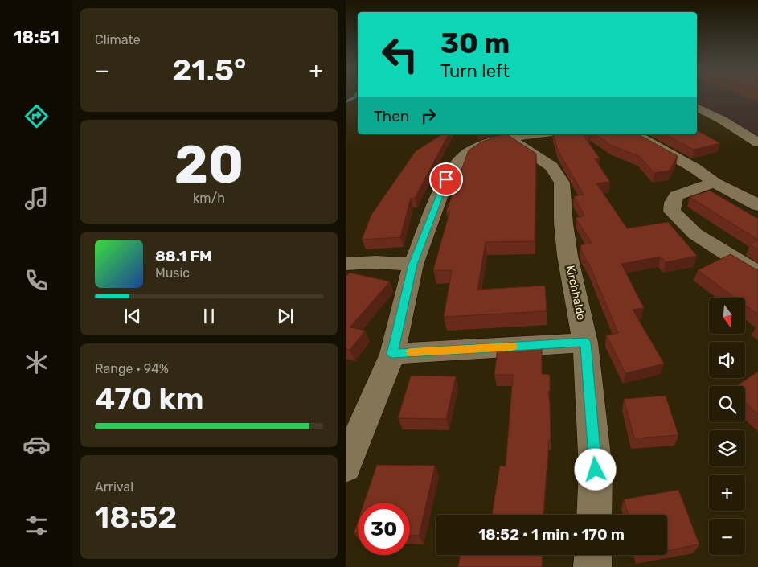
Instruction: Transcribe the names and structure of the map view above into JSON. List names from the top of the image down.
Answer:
{
  "streets": {
    "street": ["Kirchhalde"]
  },
  "north": "bottom",
  "page": {
    "tabs": "18:51",
    "tile": [
      "Climate",
      ["20", "km/h"],
      ["Range · 94%", "470 km"],
      ["Arrival", "18:52"]
    ],
    "turn": ["30 m", "Turn left"],
    "heat": ["−", "21.5°", "+"],
    "then": "Then",
    "song": ["88.1 FM", "Music"],
    "map_buttons": ["+", "−"],
    "limit": "30",
    "trip": "18:52 · 1 min · 170 m"
  }
}
